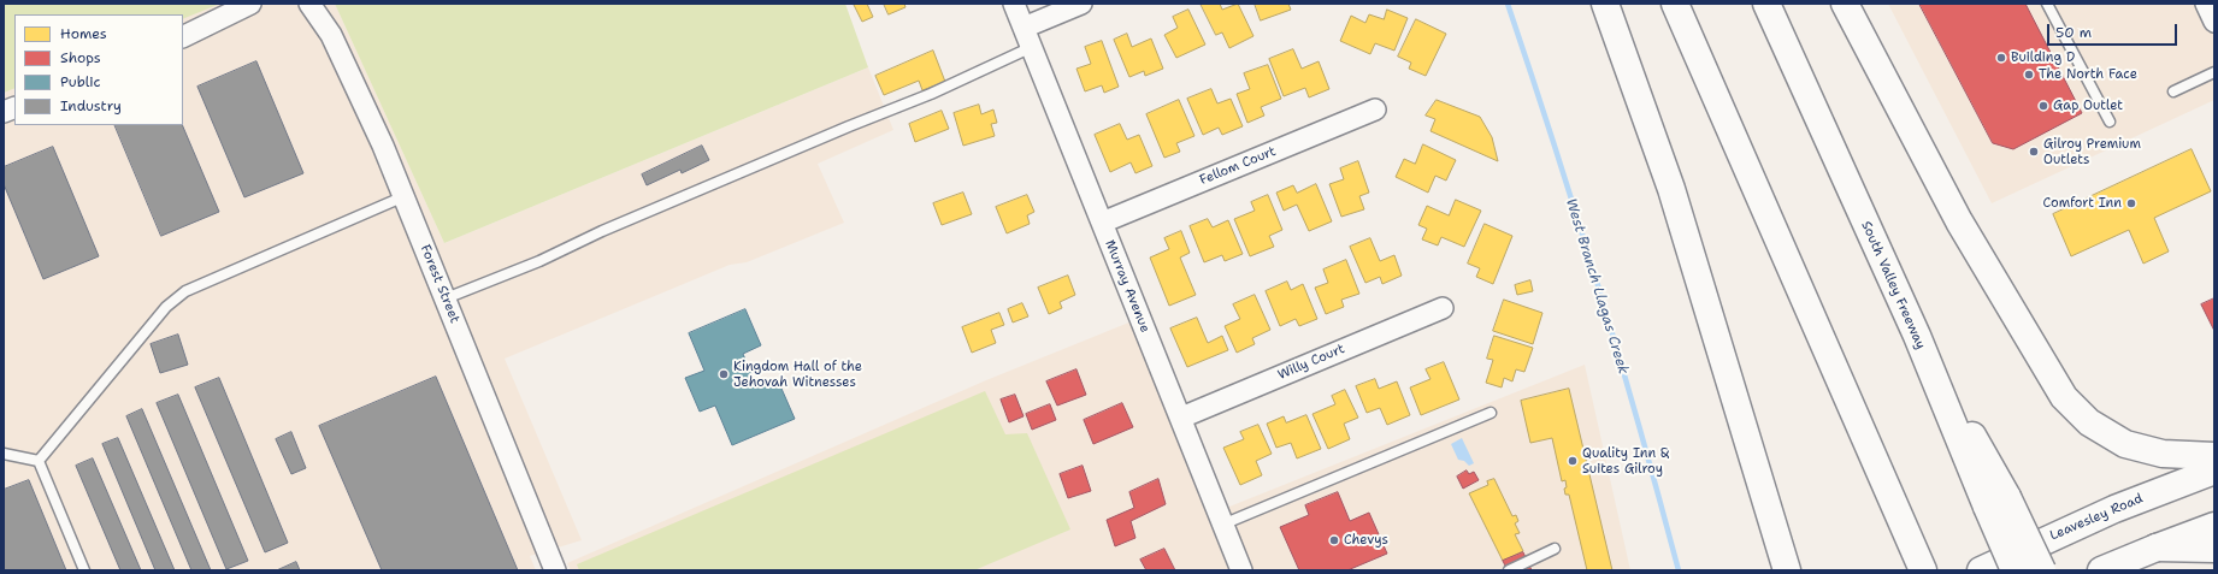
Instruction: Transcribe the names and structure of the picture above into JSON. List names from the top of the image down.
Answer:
{
  "streets": {
    "main road": ["South Valley Freeway", "Leavesley Road"],
    "street": [
      "Fellom Court",
      "Forest Street",
      "Murray Avenue",
      "Willy Court"
    ]
  },
  "crossings": [
    ["Fellom Court", "Murray Avenue"],
    ["Murray Avenue", "Willy Court"]
  ],
  "water": ["West Branch Llagas Creek"],
  "places": [
    "Building D",
    "The North Face",
    "Gap Outlet",
    "Gilroy Premium Outlets",
    "Comfort Inn",
    "Kingdom Hall of the Jehovah Witnesses",
    "Quality Inn & Suites Gilroy",
    "Chevys"
  ],
  "legend": [
    "Homes",
    "Shops",
    "Public",
    "Industry"
  ],
  "scale_bar": "50 m"
}
